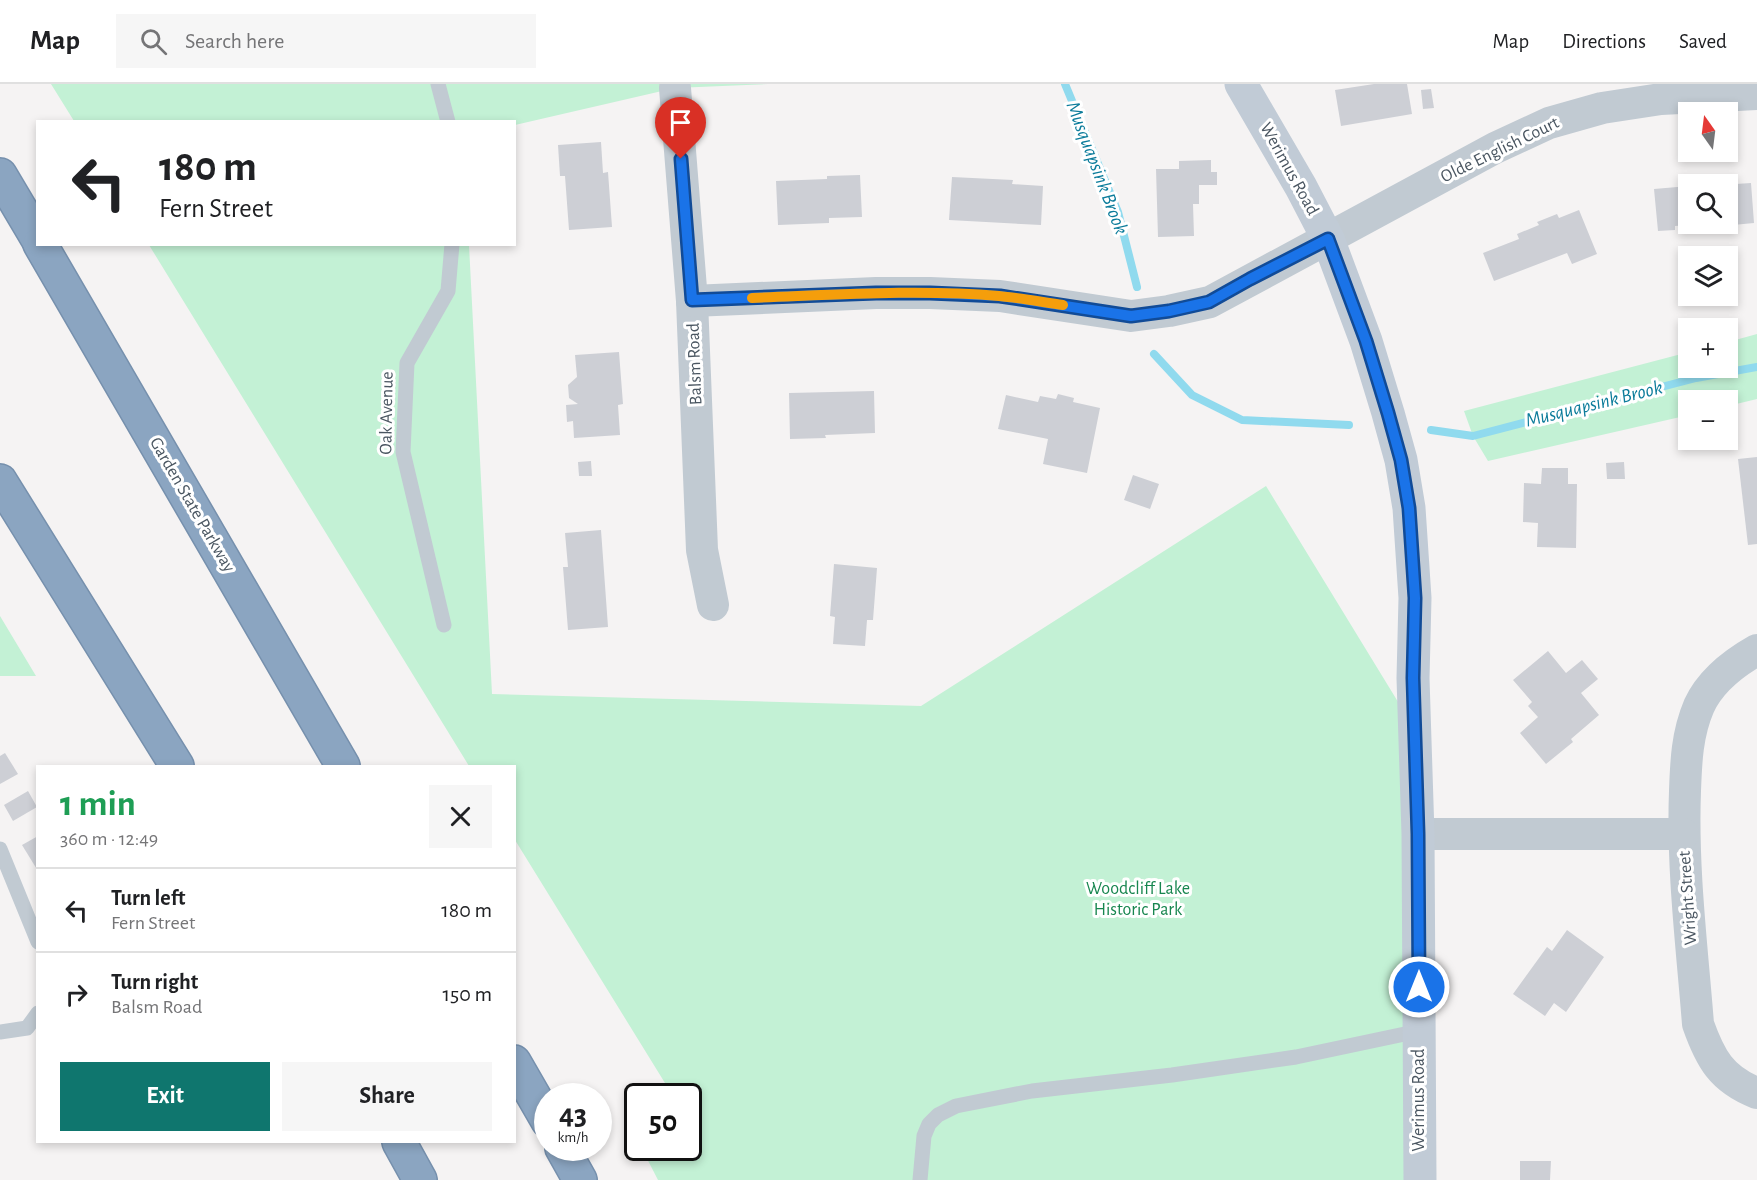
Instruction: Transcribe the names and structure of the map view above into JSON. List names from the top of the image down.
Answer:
{
  "streets": {
    "highway": ["Garden State Parkway"],
    "main road": ["Werimus Road"],
    "street": ["Olde English Court", "Balsm Road", "Wright Street"],
    "lane": ["Oak Avenue"]
  },
  "crossings": [
    ["Olde English Court", "Werimus Road"],
    ["Olde English Court", "Balsm Road"],
    ["Werimus Road", "Wright Street"]
  ],
  "water": ["Musquapsink Brook"],
  "parks": ["Woodcliff Lake Historic Park"],
  "north": "top",
  "page": {
    "header": "Map",
    "search": "Search here",
    "nav": ["Map", "Directions", "Saved"],
    "map_buttons": ["+", "−"],
    "turn": ["180 m", "Fern Street"],
    "heading": ["1 min", "360 m · 12:49"],
    "list": [
      {
        "name": "Turn left",
        "note": "Fern Street",
        "value": "180 m"
      },
      {
        "name": "Turn right",
        "note": "Balsm Road",
        "value": "150 m"
      }
    ],
    "buttons": ["Exit", "Share"],
    "speed": "43 km/h",
    "limit": "50"
  }
}
